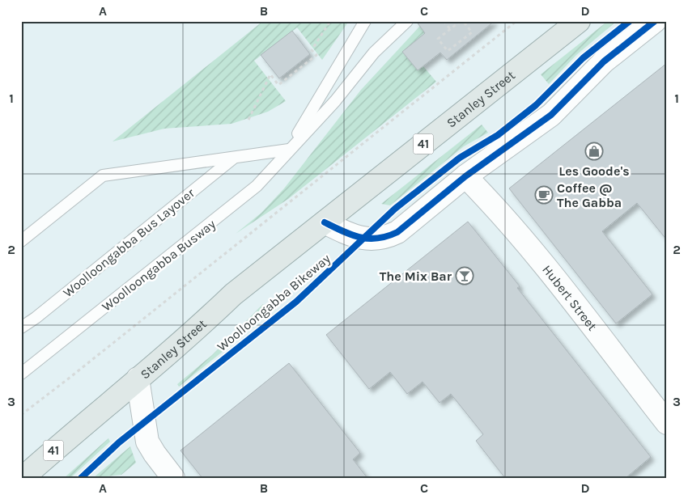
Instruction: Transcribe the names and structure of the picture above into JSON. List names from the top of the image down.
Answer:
{
  "streets": {
    "main road": ["Stanley Street", "41"],
    "street": ["Hubert Street"],
    "lane": ["Woolloongabba Bus Layover", "Woolloongabba Busway"],
    "cycle path": ["Woolloongabba Bikeway"]
  },
  "places": {
    "shop": ["Les Goode's"],
    "cafe": ["Coffee @ The Gabba"],
    "bar": ["The Mix Bar"]
  },
  "grid": {
    "columns": [
      "A",
      "B",
      "C",
      "D"
    ],
    "rows": ["1", "2", "3"]
  }
}
